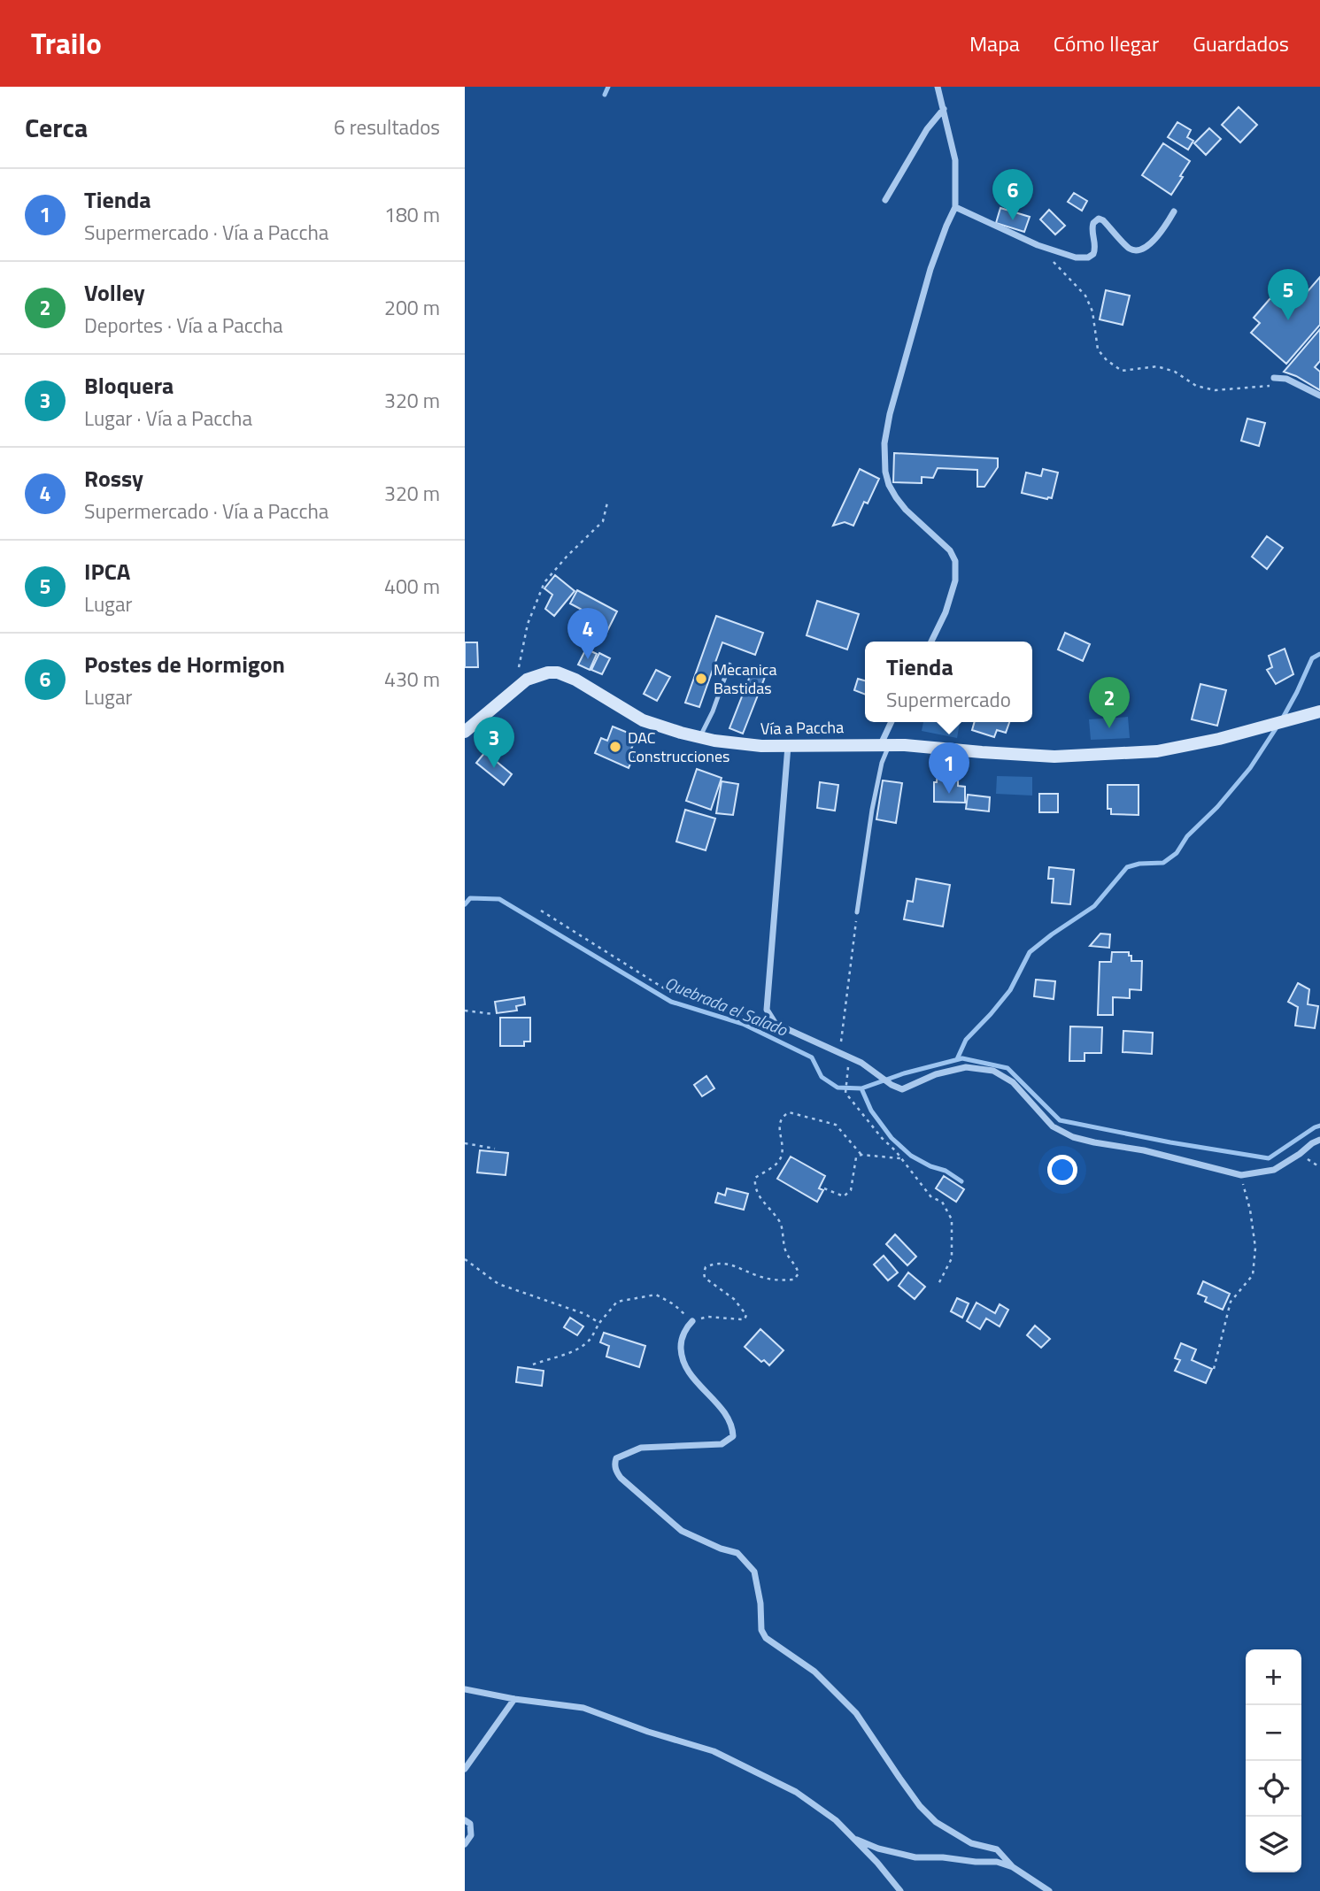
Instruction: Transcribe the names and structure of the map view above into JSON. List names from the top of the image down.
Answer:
{
  "streets": {
    "main road": ["Vía a Paccha"]
  },
  "water": ["Quebrada el Salado"],
  "places": ["Mecanica Bastidas", "DAC Construcciones"],
  "page": {
    "header": "Trailo",
    "nav": ["Mapa", "Cómo llegar", "Guardados"],
    "heading": ["Cerca", "6 resultados"],
    "list": [
      {
        "mark": "1",
        "name": "Tienda",
        "note": "Supermercado · Vía a Paccha",
        "value": "180 m"
      },
      {
        "mark": "2",
        "name": "Volley",
        "note": "Deportes · Vía a Paccha",
        "value": "200 m"
      },
      {
        "mark": "3",
        "name": "Bloquera",
        "note": "Lugar · Vía a Paccha",
        "value": "320 m"
      },
      {
        "mark": "4",
        "name": "Rossy",
        "note": "Supermercado · Vía a Paccha",
        "value": "320 m"
      },
      {
        "mark": "5",
        "name": "IPCA",
        "note": "Lugar",
        "value": "400 m"
      },
      {
        "mark": "6",
        "name": "Postes de Hormigon",
        "note": "Lugar",
        "value": "430 m"
      }
    ],
    "pins": [
      "6",
      "5",
      "4",
      "2",
      "3",
      "1"
    ],
    "popup": ["Tienda", "Supermercado"],
    "map_buttons": ["+", "−"]
  }
}
